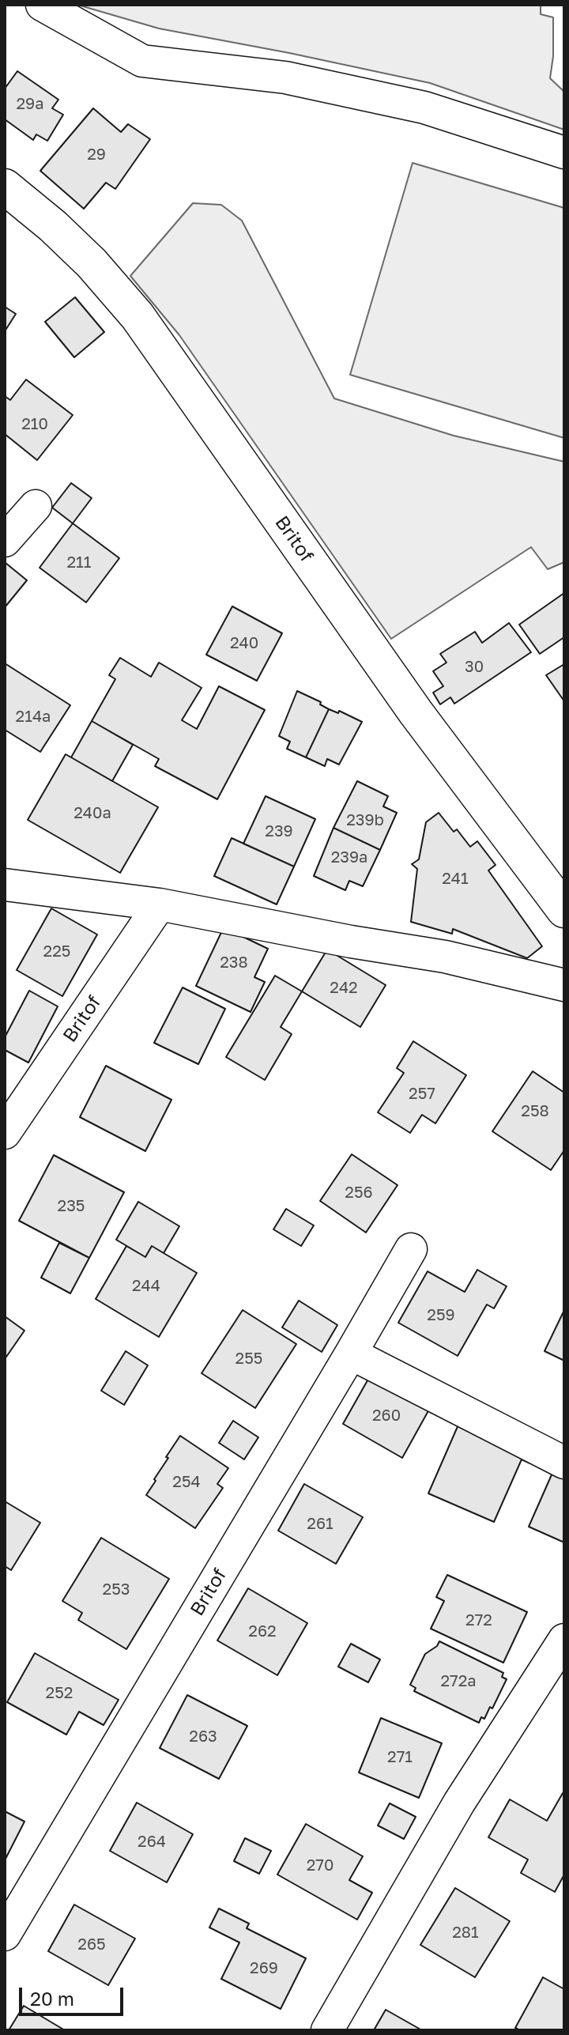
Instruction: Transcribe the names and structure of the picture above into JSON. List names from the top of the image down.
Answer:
{
  "streets": {
    "street": ["Britof"]
  },
  "house_numbers": [
    "29a",
    "29",
    "210",
    "211",
    "240",
    "30",
    "214a",
    "240a",
    "239b",
    "239",
    "239a",
    "241",
    "225",
    "238",
    "242",
    "257",
    "258",
    "256",
    "235",
    "244",
    "259",
    "255",
    "260",
    "254",
    "261",
    "253",
    "272",
    "262",
    "272a",
    "252",
    "263",
    "271",
    "264",
    "270",
    "281",
    "265",
    "269"
  ],
  "scale_bar": "20 m"
}
